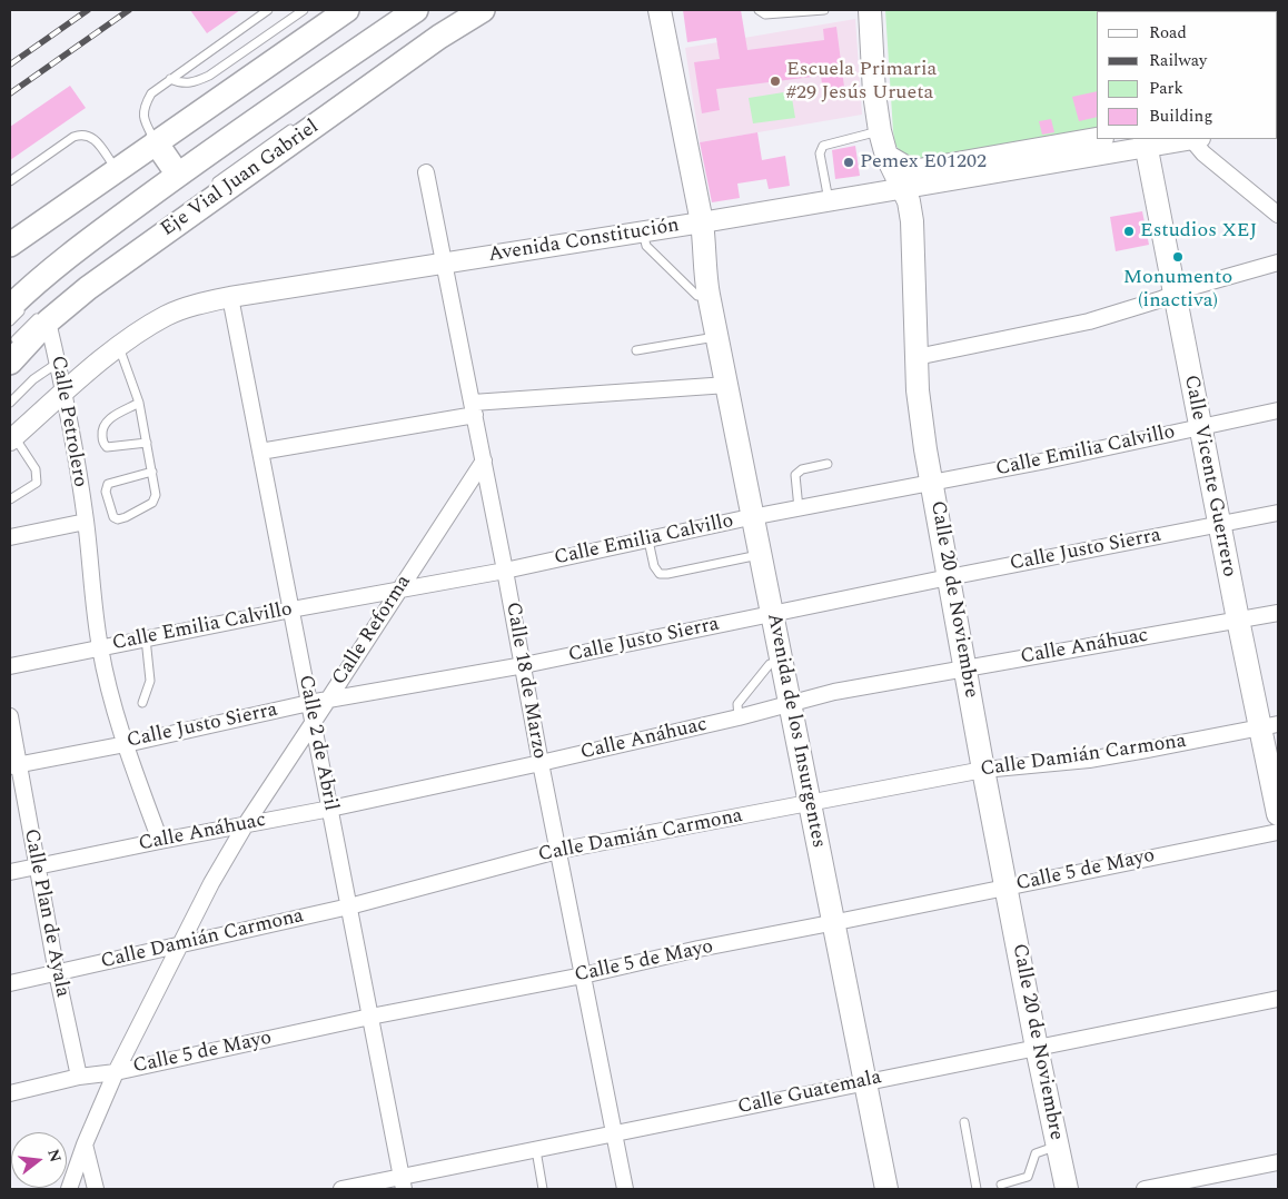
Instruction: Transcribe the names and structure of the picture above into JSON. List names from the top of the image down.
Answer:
{
  "streets": {
    "main road": [
      "Eje Vial Juan Gabriel",
      "Calle Vicente Guerrero",
      "Calle 20 de Noviembre",
      "Avenida de los Insurgentes"
    ],
    "street": [
      "Avenida Constitución",
      "Calle Petrolero",
      "Calle Emilia Calvillo",
      "Calle Justo Sierra",
      "Calle Reforma",
      "Calle Anáhuac",
      "Calle 18 de Marzo",
      "Calle 2 de Abril",
      "Calle Damián Carmona",
      "Calle 5 de Mayo",
      "Calle Plan de Ayala",
      "Calle Guatemala"
    ]
  },
  "crossings": [
    ["Eje Vial Juan Gabriel", "Calle Petrolero"],
    ["Avenida Constitución", "Calle Petrolero"],
    ["Avenida Constitución", "Calle Vicente Guerrero"],
    ["Avenida Constitución", "Calle 20 de Noviembre"],
    ["Avenida Constitución", "Calle 18 de Marzo"],
    ["Avenida Constitución", "Avenida de los Insurgentes"],
    ["Avenida Constitución", "Calle 2 de Abril"],
    ["Calle Petrolero", "Calle Emilia Calvillo"],
    ["Calle Petrolero", "Calle Justo Sierra"],
    ["Calle Petrolero", "Calle Anáhuac"],
    ["Calle Emilia Calvillo", "Calle Vicente Guerrero"],
    ["Calle Emilia Calvillo", "Calle 20 de Noviembre"],
    ["Calle Emilia Calvillo", "Calle Reforma"],
    ["Calle Emilia Calvillo", "Calle 18 de Marzo"],
    ["Calle Emilia Calvillo", "Avenida de los Insurgentes"],
    ["Calle Emilia Calvillo", "Calle 2 de Abril"],
    ["Calle Vicente Guerrero", "Calle Justo Sierra"],
    ["Calle Vicente Guerrero", "Calle Anáhuac"],
    ["Calle Vicente Guerrero", "Calle Damián Carmona"],
    ["Calle Justo Sierra", "Calle 20 de Noviembre"],
    ["Calle Justo Sierra", "Calle Reforma"],
    ["Calle Justo Sierra", "Calle 18 de Marzo"],
    ["Calle Justo Sierra", "Avenida de los Insurgentes"],
    ["Calle Justo Sierra", "Calle 2 de Abril"],
    ["Calle Justo Sierra", "Calle Plan de Ayala"],
    ["Calle 20 de Noviembre", "Calle Anáhuac"],
    ["Calle 20 de Noviembre", "Calle Damián Carmona"],
    ["Calle 20 de Noviembre", "Calle 5 de Mayo"],
    ["Calle 20 de Noviembre", "Calle Guatemala"],
    ["Calle Reforma", "Calle Anáhuac"],
    ["Calle Reforma", "Calle 18 de Marzo"],
    ["Calle Reforma", "Calle 2 de Abril"],
    ["Calle Reforma", "Calle Damián Carmona"],
    ["Calle Reforma", "Calle 5 de Mayo"],
    ["Calle Anáhuac", "Calle 18 de Marzo"],
    ["Calle Anáhuac", "Avenida de los Insurgentes"],
    ["Calle Anáhuac", "Calle 2 de Abril"],
    ["Calle Anáhuac", "Calle Plan de Ayala"],
    ["Calle 18 de Marzo", "Calle Damián Carmona"],
    ["Calle 18 de Marzo", "Calle 5 de Mayo"],
    ["Calle 18 de Marzo", "Calle Guatemala"],
    ["Avenida de los Insurgentes", "Calle Damián Carmona"],
    ["Avenida de los Insurgentes", "Calle 5 de Mayo"],
    ["Avenida de los Insurgentes", "Calle Guatemala"],
    ["Calle 2 de Abril", "Calle Damián Carmona"],
    ["Calle 2 de Abril", "Calle 5 de Mayo"],
    ["Calle 2 de Abril", "Calle Guatemala"],
    ["Calle Damián Carmona", "Calle Plan de Ayala"],
    ["Calle 5 de Mayo", "Calle Plan de Ayala"]
  ],
  "places": [
    "Escuela Primaria #29 Jesús Urueta",
    "Pemex E01202",
    "Estudios XEJ",
    "Monumento (inactiva)"
  ],
  "legend": [
    "Road",
    "Railway",
    "Park",
    "Building"
  ],
  "north": "right"
}
